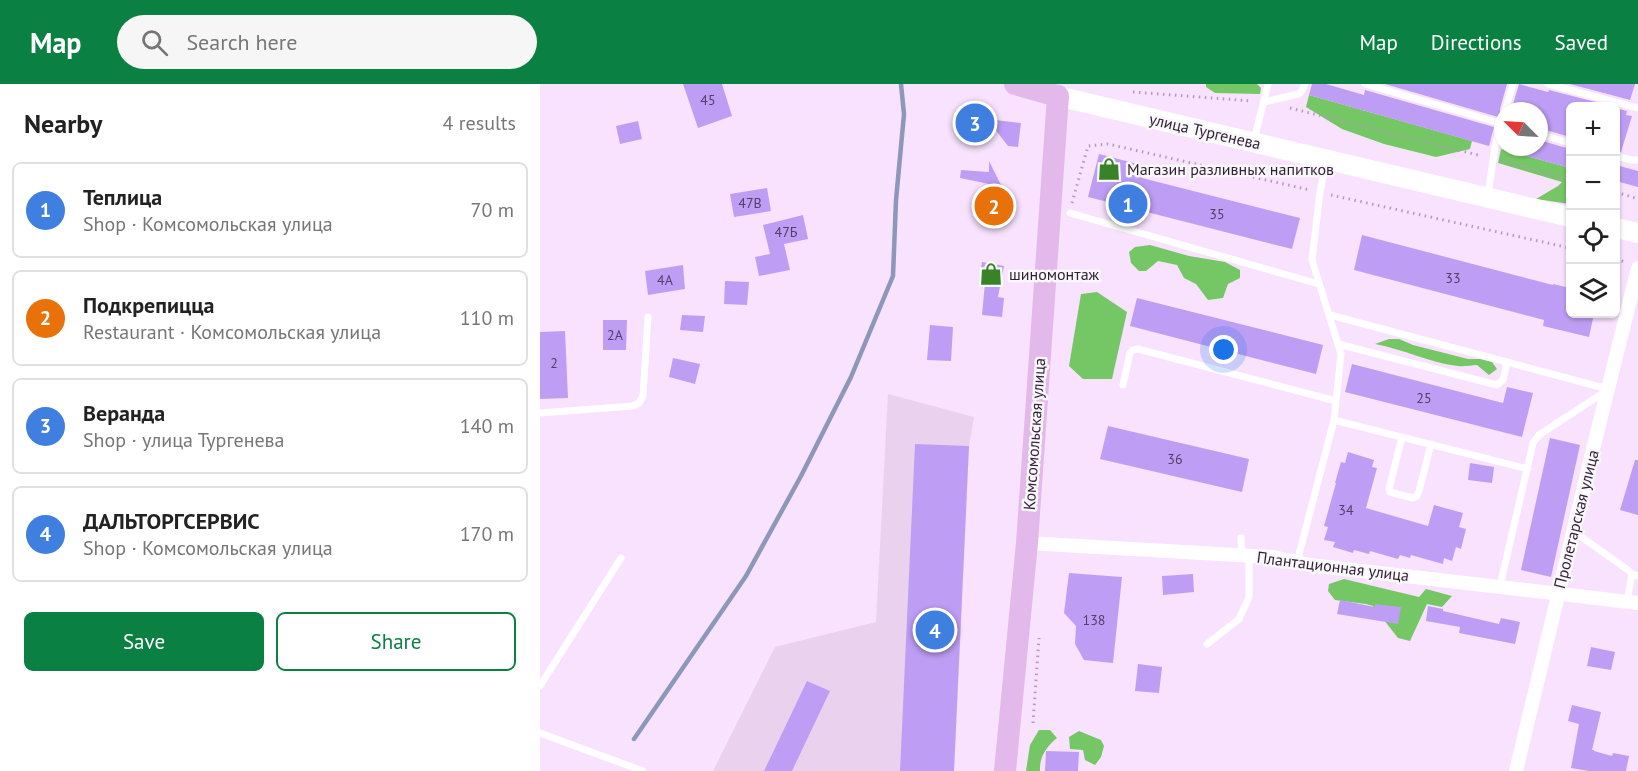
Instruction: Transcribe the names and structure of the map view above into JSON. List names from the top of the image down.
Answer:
{
  "streets": {
    "main road": ["улица Тургенева", "Комсомольская улица"],
    "street": ["Пролетарская улица", "Плантационная улица"]
  },
  "crossings": [
    ["улица Тургенева", "Комсомольская улица"],
    ["Комсомольская улица", "Плантационная улица"],
    ["Пролетарская улица", "Плантационная улица"]
  ],
  "places": {
    "shop": ["Магазин разливных напитков", "шиномонтаж"]
  },
  "house_numbers": [
    "45",
    "47В",
    "35",
    "47Б",
    "33",
    "4А",
    "2А",
    "2",
    "25",
    "36",
    "34",
    "138"
  ],
  "north": "top left",
  "page": {
    "header": "Map",
    "search": "Search here",
    "nav": ["Map", "Directions", "Saved"],
    "heading": ["Nearby", "4 results"],
    "pins": [
      "3",
      "1",
      "2",
      "4"
    ],
    "map_buttons": ["+", "−"],
    "list": [
      {
        "mark": "1",
        "name": "Теплица",
        "note": "Shop · Комсомольская улица",
        "value": "70 m"
      },
      {
        "mark": "2",
        "name": "Подкрепицца",
        "note": "Restaurant · Комсомольская улица",
        "value": "110 m"
      },
      {
        "mark": "3",
        "name": "Веранда",
        "note": "Shop · улица Тургенева",
        "value": "140 m"
      },
      {
        "mark": "4",
        "name": "ДАЛЬТОРГСЕРВИС",
        "note": "Shop · Комсомольская улица",
        "value": "170 m"
      }
    ],
    "buttons": ["Save", "Share"]
  }
}
